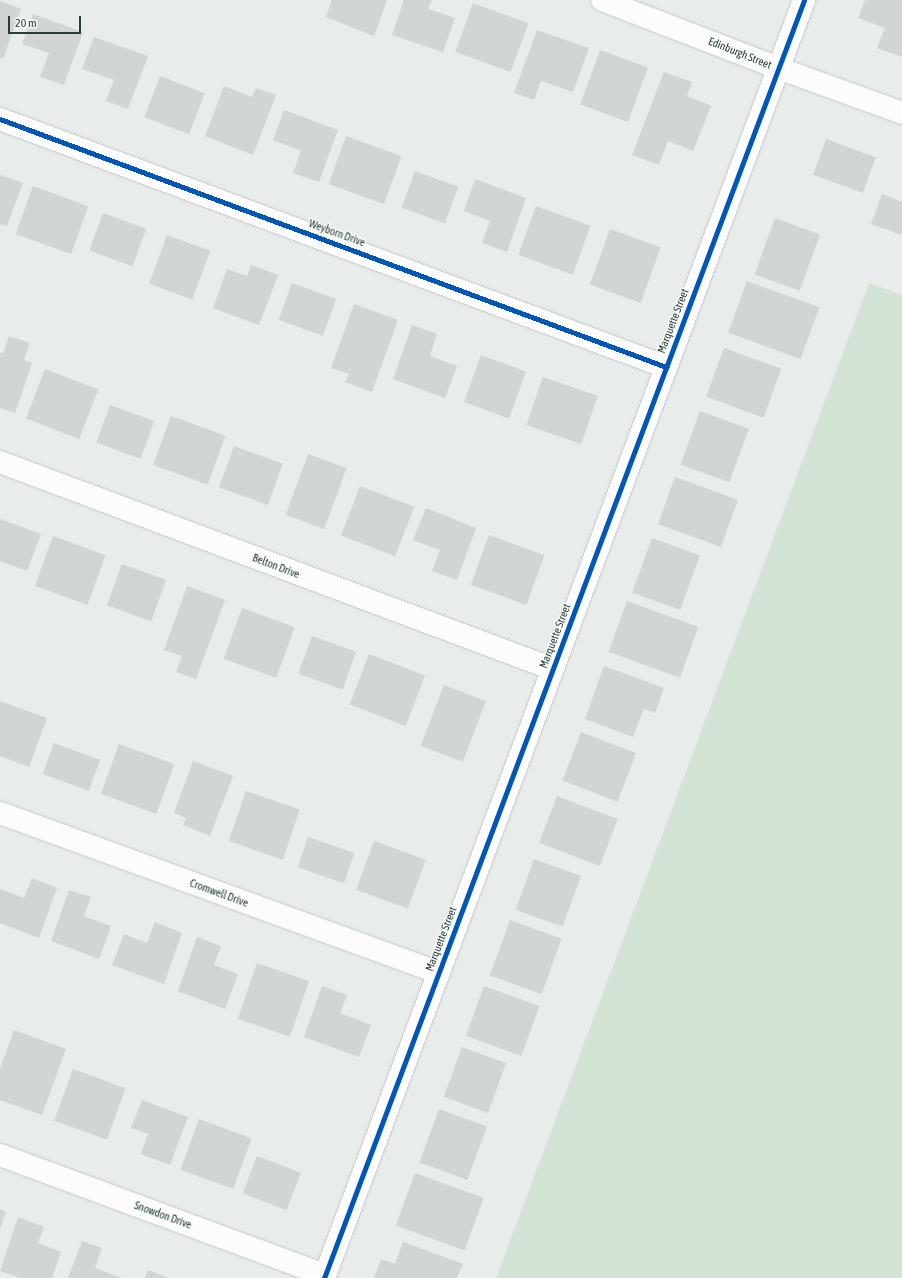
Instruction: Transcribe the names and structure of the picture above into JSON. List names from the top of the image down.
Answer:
{
  "streets": {
    "street": [
      "Edinburgh Street",
      "Weyborn Drive",
      "Marquette Street",
      "Belton Drive",
      "Cromwell Drive",
      "Snowdon Drive"
    ]
  },
  "crossings": [
    ["Edinburgh Street", "Marquette Street"],
    ["Weyborn Drive", "Marquette Street"],
    ["Marquette Street", "Belton Drive"],
    ["Marquette Street", "Cromwell Drive"],
    ["Marquette Street", "Snowdon Drive"]
  ],
  "scale_bar": "20 m"
}
